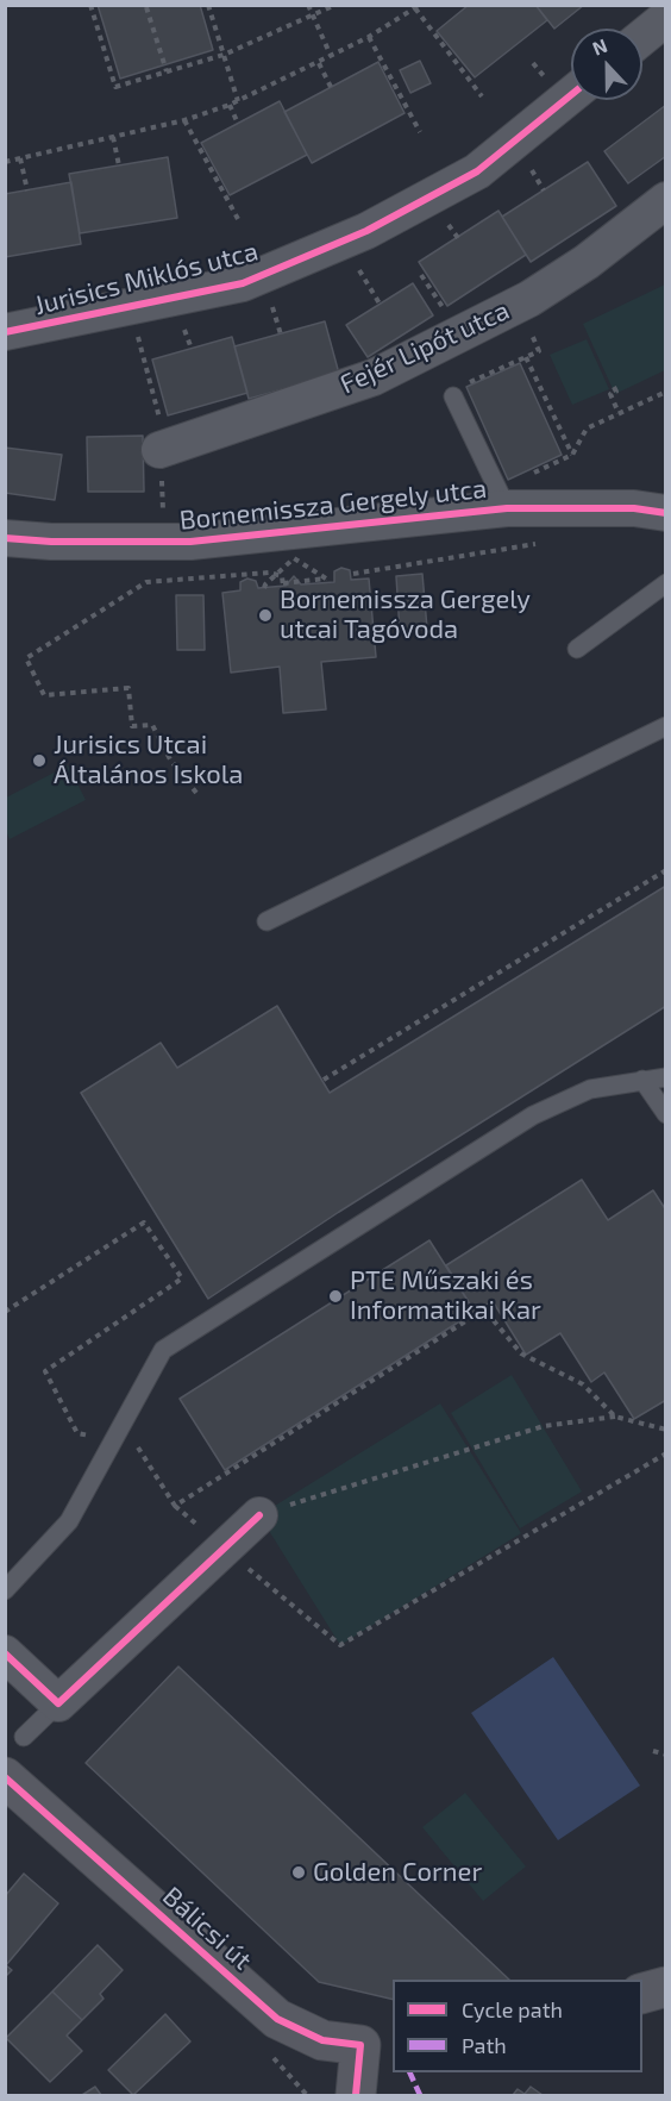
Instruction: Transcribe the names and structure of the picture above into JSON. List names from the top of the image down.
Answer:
{
  "streets": {
    "street": [
      "Jurisics Miklós utca",
      "Fejér Lipót utca",
      "Bornemissza Gergely utca",
      "Bálicsi út"
    ]
  },
  "places": [
    "Bornemissza Gergely utcai Tagóvoda",
    "Jurisics Utcai Általános Iskola",
    "PTE Műszaki és Informatikai Kar",
    "Golden Corner"
  ],
  "legend": ["Cycle path", "Path"],
  "north": "top"
}
